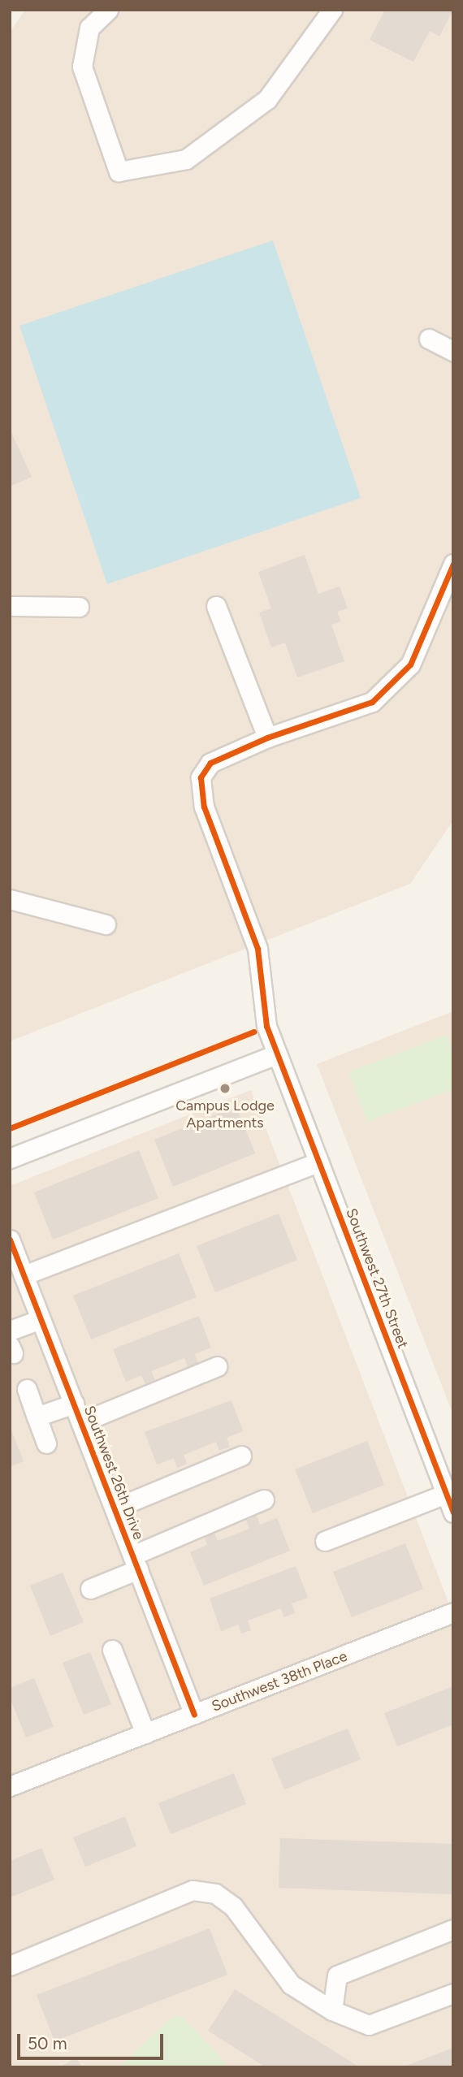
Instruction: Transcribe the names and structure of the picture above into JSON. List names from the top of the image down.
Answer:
{
  "streets": {
    "street": ["Southwest 27th Street", "Southwest 26th Drive", "Southwest 38th Place"]
  },
  "crossings": [
    ["Southwest 26th Drive", "Southwest 38th Place"]
  ],
  "places": ["Campus Lodge Apartments"],
  "scale_bar": "50 m"
}
